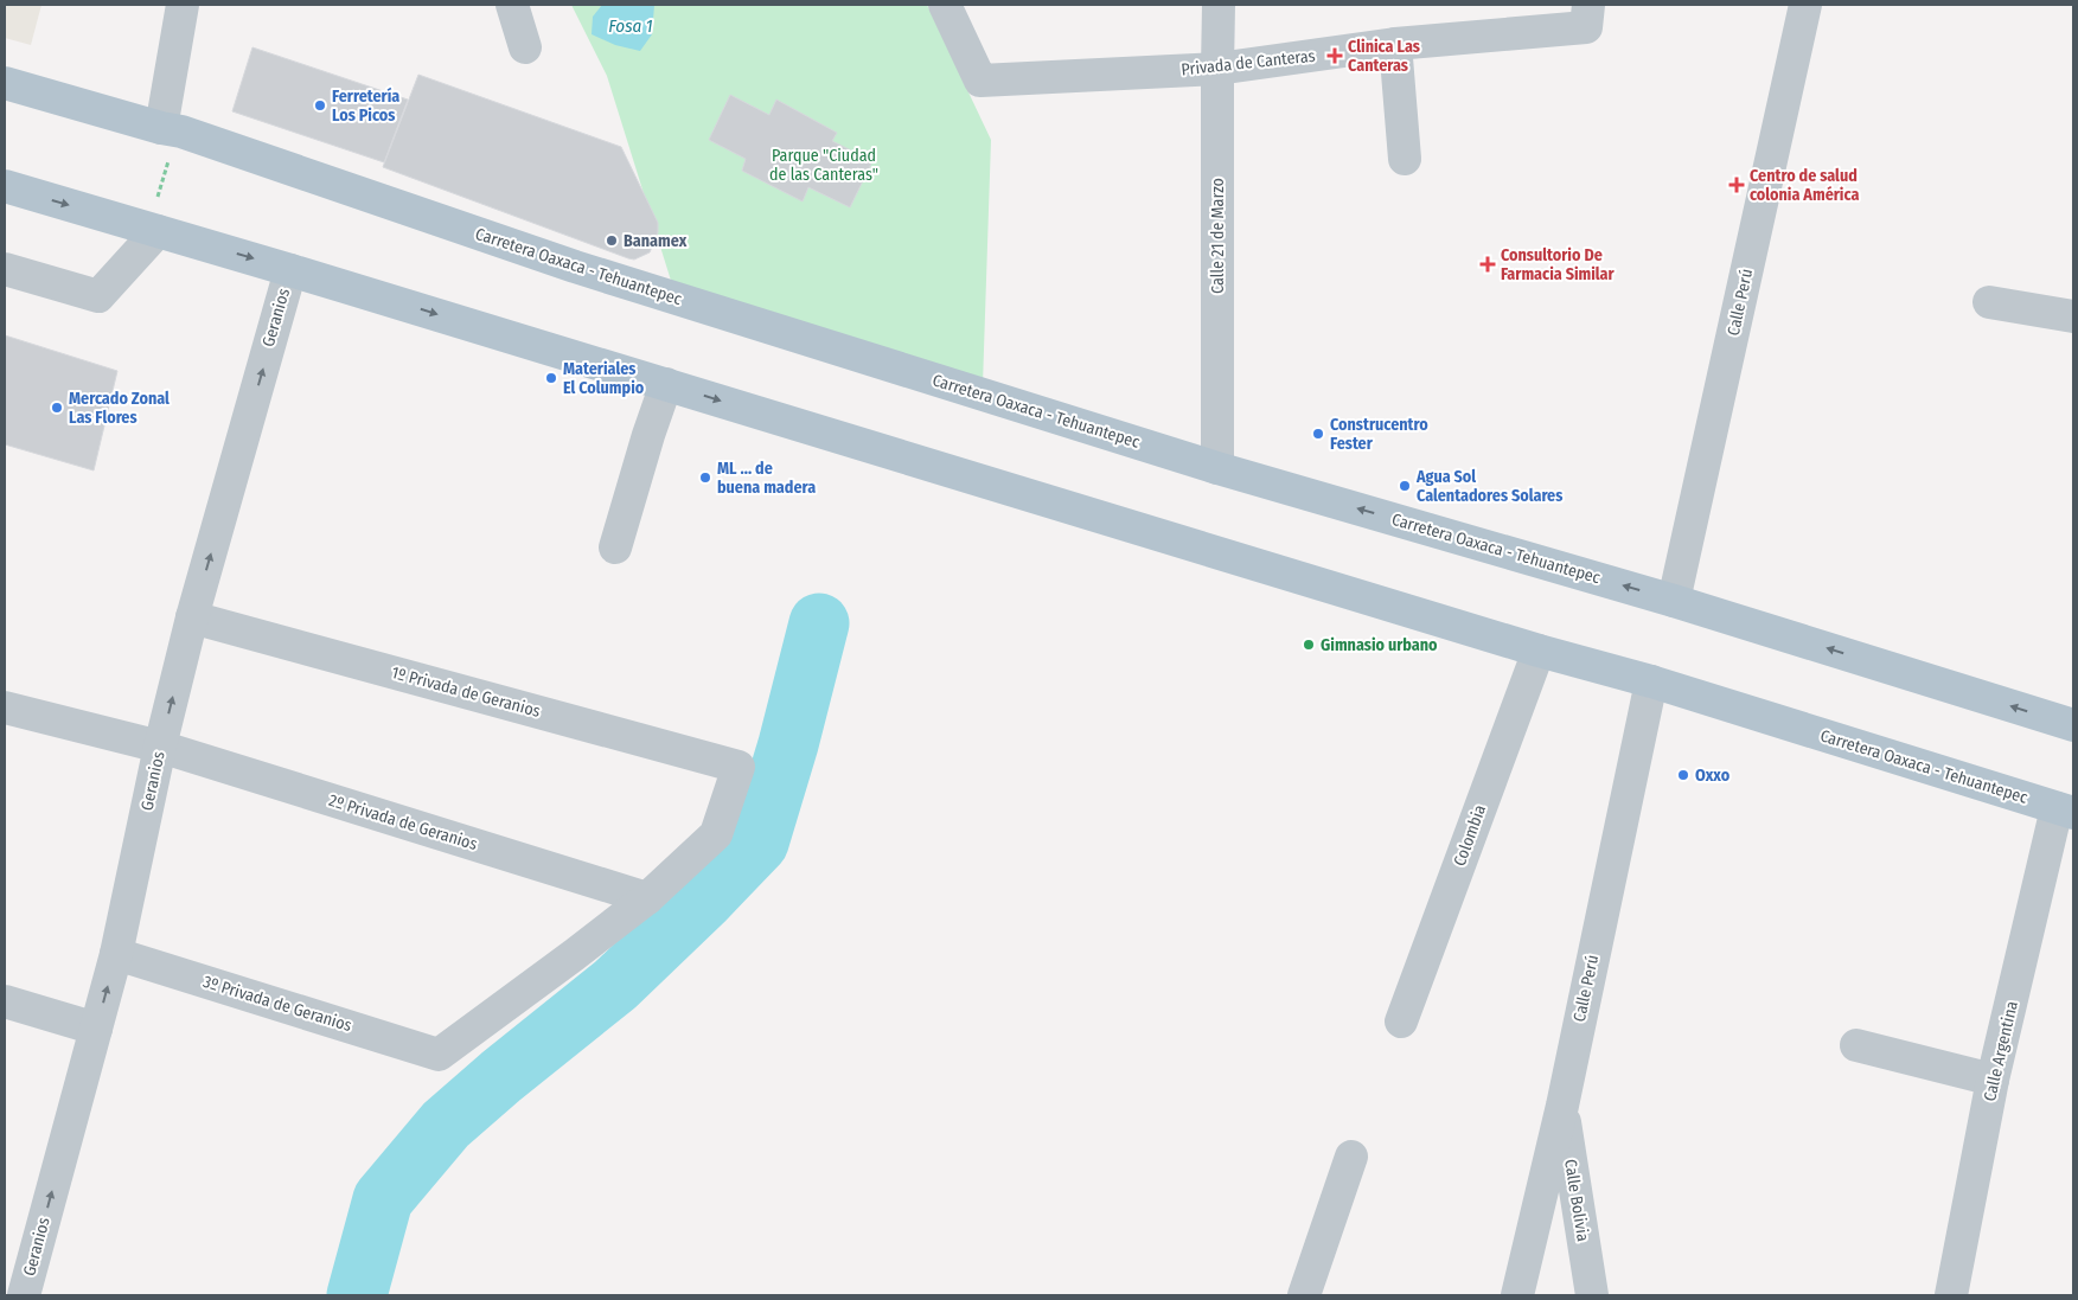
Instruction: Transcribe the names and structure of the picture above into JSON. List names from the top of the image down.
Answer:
{
  "streets": {
    "main road": ["Carretera Oaxaca - Tehuantepec"],
    "street": [
      "Privada de Canteras",
      "Calle 21 de Marzo",
      "Calle Perú",
      "Geranios",
      "1º Privada de Geranios",
      "2º Privada de Geranios",
      "Colombia",
      "3º Privada de Geranios",
      "Calle Argentina",
      "Calle Bolivia"
    ]
  },
  "crossings": [
    ["Privada de Canteras", "Calle 21 de Marzo"],
    ["Calle 21 de Marzo", "Carretera Oaxaca - Tehuantepec"],
    ["Carretera Oaxaca - Tehuantepec", "Calle Perú"],
    ["Carretera Oaxaca - Tehuantepec", "Geranios"],
    ["Carretera Oaxaca - Tehuantepec", "Colombia"],
    ["Carretera Oaxaca - Tehuantepec", "Calle Argentina"],
    ["Calle Perú", "Calle Bolivia"],
    ["Geranios", "1º Privada de Geranios"],
    ["Geranios", "2º Privada de Geranios"],
    ["Geranios", "3º Privada de Geranios"],
    ["1º Privada de Geranios", "2º Privada de Geranios"],
    ["1º Privada de Geranios", "3º Privada de Geranios"],
    ["2º Privada de Geranios", "3º Privada de Geranios"]
  ],
  "one_way": ["Geranios"],
  "water": ["Fosa 1"],
  "parks": ["Parque \"Ciudad de las Canteras\""],
  "places": {
    "health": ["Clinica Las Canteras", "Centro de salud colonia América", "Consultorio De Farmacia Similar"],
    "other": [
      "Ferretería Los Picos",
      "Banamex",
      "Materiales El Columpio",
      "Mercado Zonal Las Flores",
      "Construcentro Fester",
      "ML ... de buena madera",
      "Agua Sol Calentadores Solares",
      "Gimnasio urbano",
      "Oxxo"
    ]
  }
}
